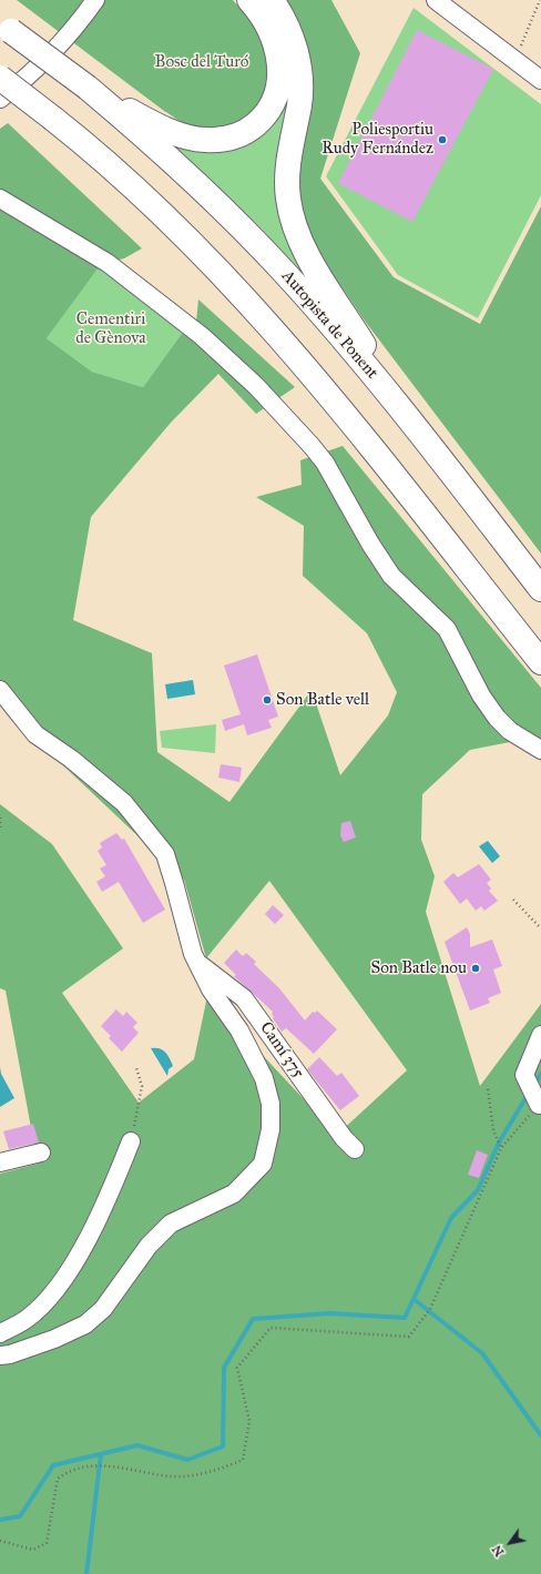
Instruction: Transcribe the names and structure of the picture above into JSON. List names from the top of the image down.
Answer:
{
  "streets": {
    "highway": ["Autopista de Ponent"],
    "street": ["Camí 375"]
  },
  "parks": ["Bosc del Turó", "Cementiri de Gènova"],
  "places": ["Poliesportiu Rudy Fernández", "Son Batle vell", "Son Batle nou"],
  "north": "bottom left"
}
